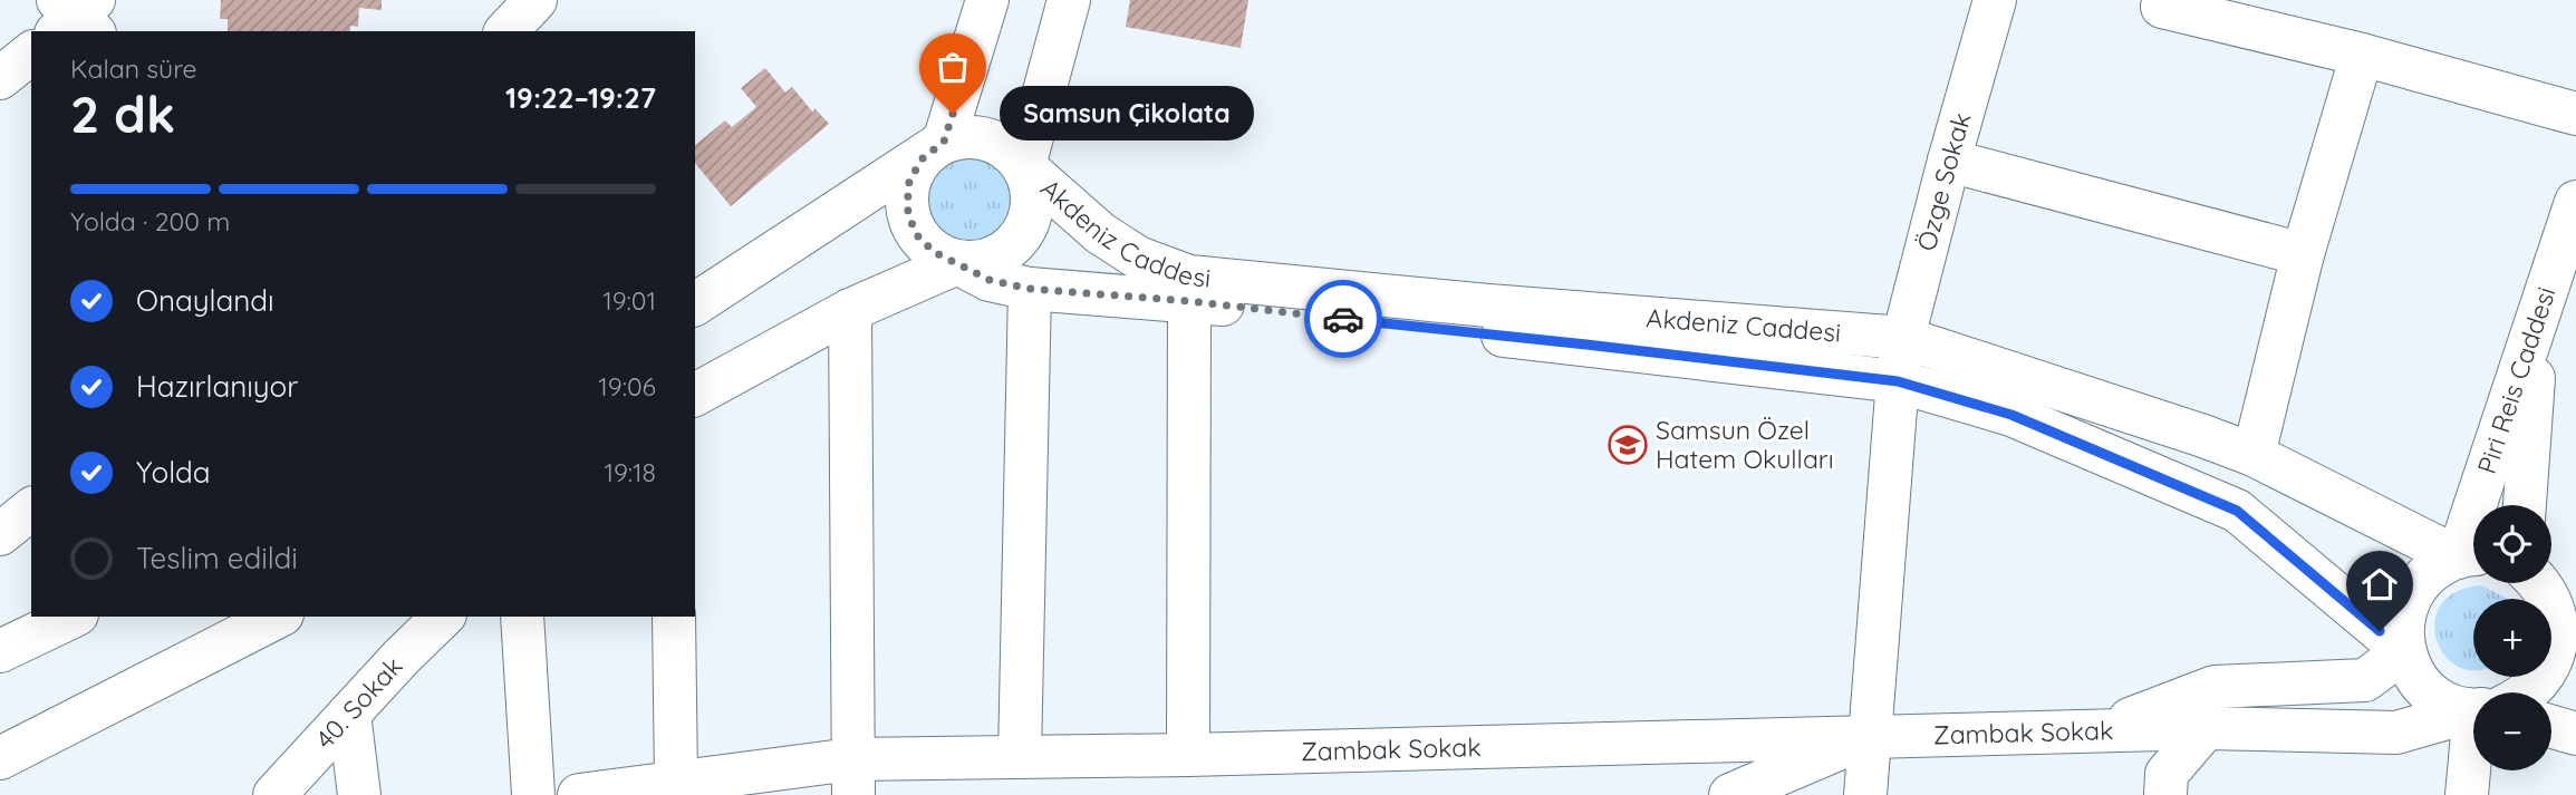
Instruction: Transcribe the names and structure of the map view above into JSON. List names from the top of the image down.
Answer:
{
  "streets": {
    "street": [
      "Özge Sokak",
      "Akdeniz Caddesi",
      "Piri Reis Caddesi",
      "40. Sokak",
      "Zambak Sokak"
    ]
  },
  "crossings": [
    ["Özge Sokak", "Akdeniz Caddesi"],
    ["Özge Sokak", "Zambak Sokak"],
    ["Akdeniz Caddesi", "Piri Reis Caddesi"]
  ],
  "places": {
    "other": ["Samsun Çikolata"],
    "school or university": ["Samsun Özel Hatem Okulları"]
  },
  "page": {
    "heading": ["2 dk", "Kalan süre", "19:22–19:27"],
    "bubble": "Samsun Çikolata",
    "bar": "Yolda · 200 m",
    "list": [
      ["Onaylandı", "19:01"],
      ["Hazırlanıyor", "19:06"],
      ["Yolda", "19:18"],
      "Teslim edildi"
    ],
    "map_buttons": ["+", "−"]
  }
}
